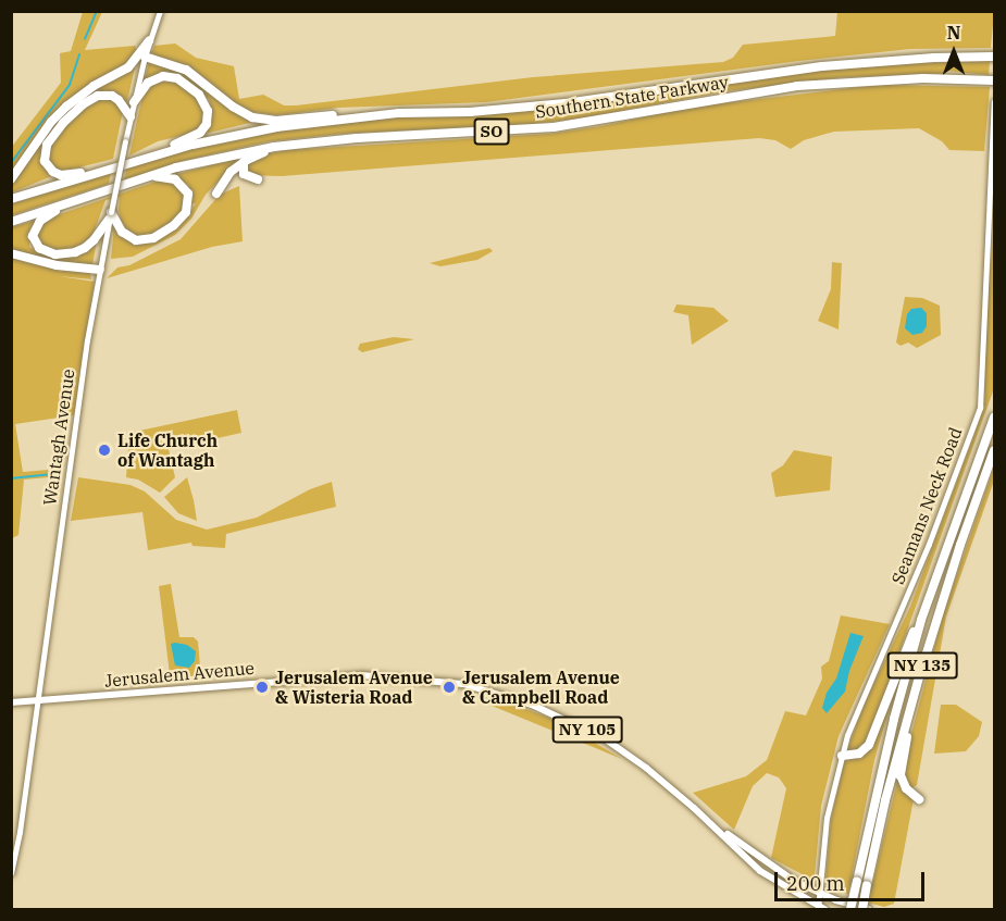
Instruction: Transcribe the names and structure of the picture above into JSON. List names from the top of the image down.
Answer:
{
  "streets": {
    "highway": ["Southern State Parkway", "SO", "NY 135"],
    "main road": [
      "Wantagh Avenue",
      "Seamans Neck Road",
      "Jerusalem Avenue",
      "NY 105"
    ]
  },
  "crossings": [
    ["Wantagh Avenue", "Jerusalem Avenue"],
    ["Seamans Neck Road", "Jerusalem Avenue"]
  ],
  "places": ["Life Church of Wantagh", "Jerusalem Avenue & Wisteria Road", "Jerusalem Avenue & Campbell Road"],
  "scale_bar": "200 m",
  "north": "top"
}
